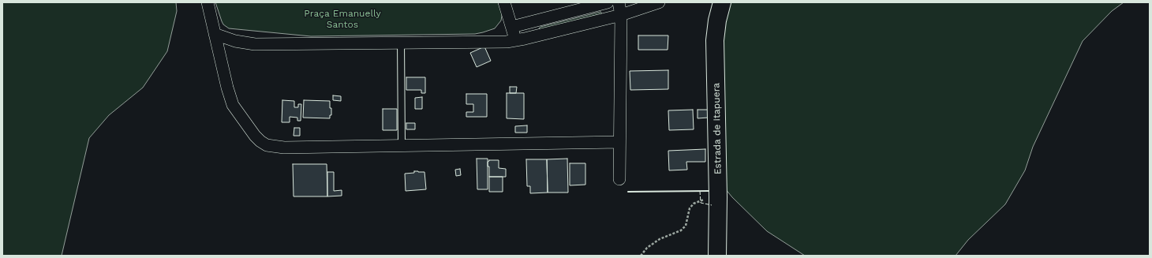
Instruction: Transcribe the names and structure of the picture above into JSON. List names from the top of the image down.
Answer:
{
  "streets": {
    "street": ["Estrada de Itapuera"]
  },
  "parks": ["Praça Emanuelly Santos"]
}
